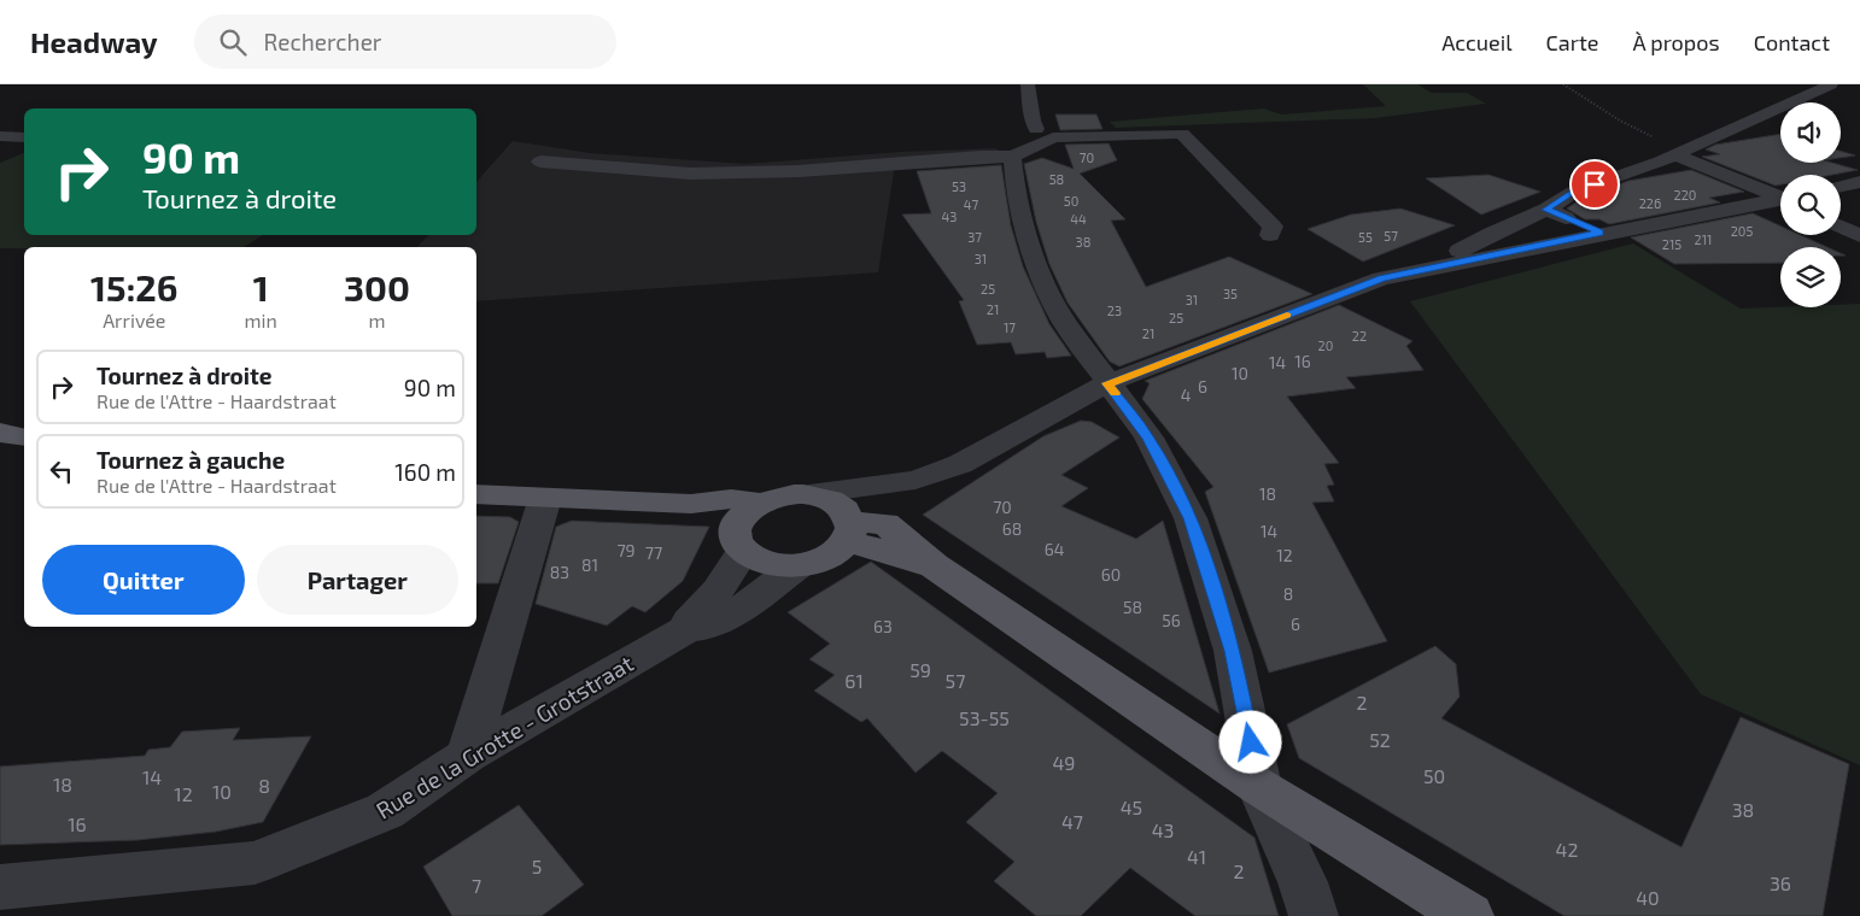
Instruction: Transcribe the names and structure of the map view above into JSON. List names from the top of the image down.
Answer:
{
  "streets": {
    "street": ["Rue de la Grotte - Grotstraat"]
  },
  "house_numbers": [
    "70",
    "58",
    "53",
    "220",
    "50",
    "226",
    "47",
    "43",
    "44",
    "205",
    "57",
    "37",
    "55",
    "211",
    "38",
    "215",
    "31",
    "25",
    "35",
    "31",
    "21",
    "23",
    "25",
    "17",
    "21",
    "22",
    "20",
    "16",
    "14",
    "10",
    "6",
    "4",
    "18",
    "70",
    "68",
    "14",
    "64",
    "79",
    "77",
    "12",
    "81",
    "83",
    "60",
    "8",
    "58",
    "56",
    "6",
    "63",
    "59",
    "61",
    "57",
    "2",
    "53-55",
    "52",
    "49",
    "50",
    "14",
    "18",
    "8",
    "10",
    "12",
    "45",
    "38",
    "47",
    "16",
    "43",
    "42",
    "41",
    "5",
    "2",
    "36",
    "7",
    "40"
  ],
  "page": {
    "header": "Headway",
    "search": "Rechercher",
    "nav": [
      "Accueil",
      "Carte",
      "À propos",
      "Contact"
    ],
    "turn": ["90 m", "Tournez à droite"],
    "eta": [
      "15:26",
      "Arrivée",
      "1",
      "min",
      "300",
      "m"
    ],
    "list": [
      {
        "name": "Tournez à droite",
        "note": "Rue de l'Attre - Haardstraat",
        "value": "90 m"
      },
      {
        "name": "Tournez à gauche",
        "note": "Rue de l'Attre - Haardstraat",
        "value": "160 m"
      }
    ],
    "buttons": ["Quitter", "Partager"]
  }
}
